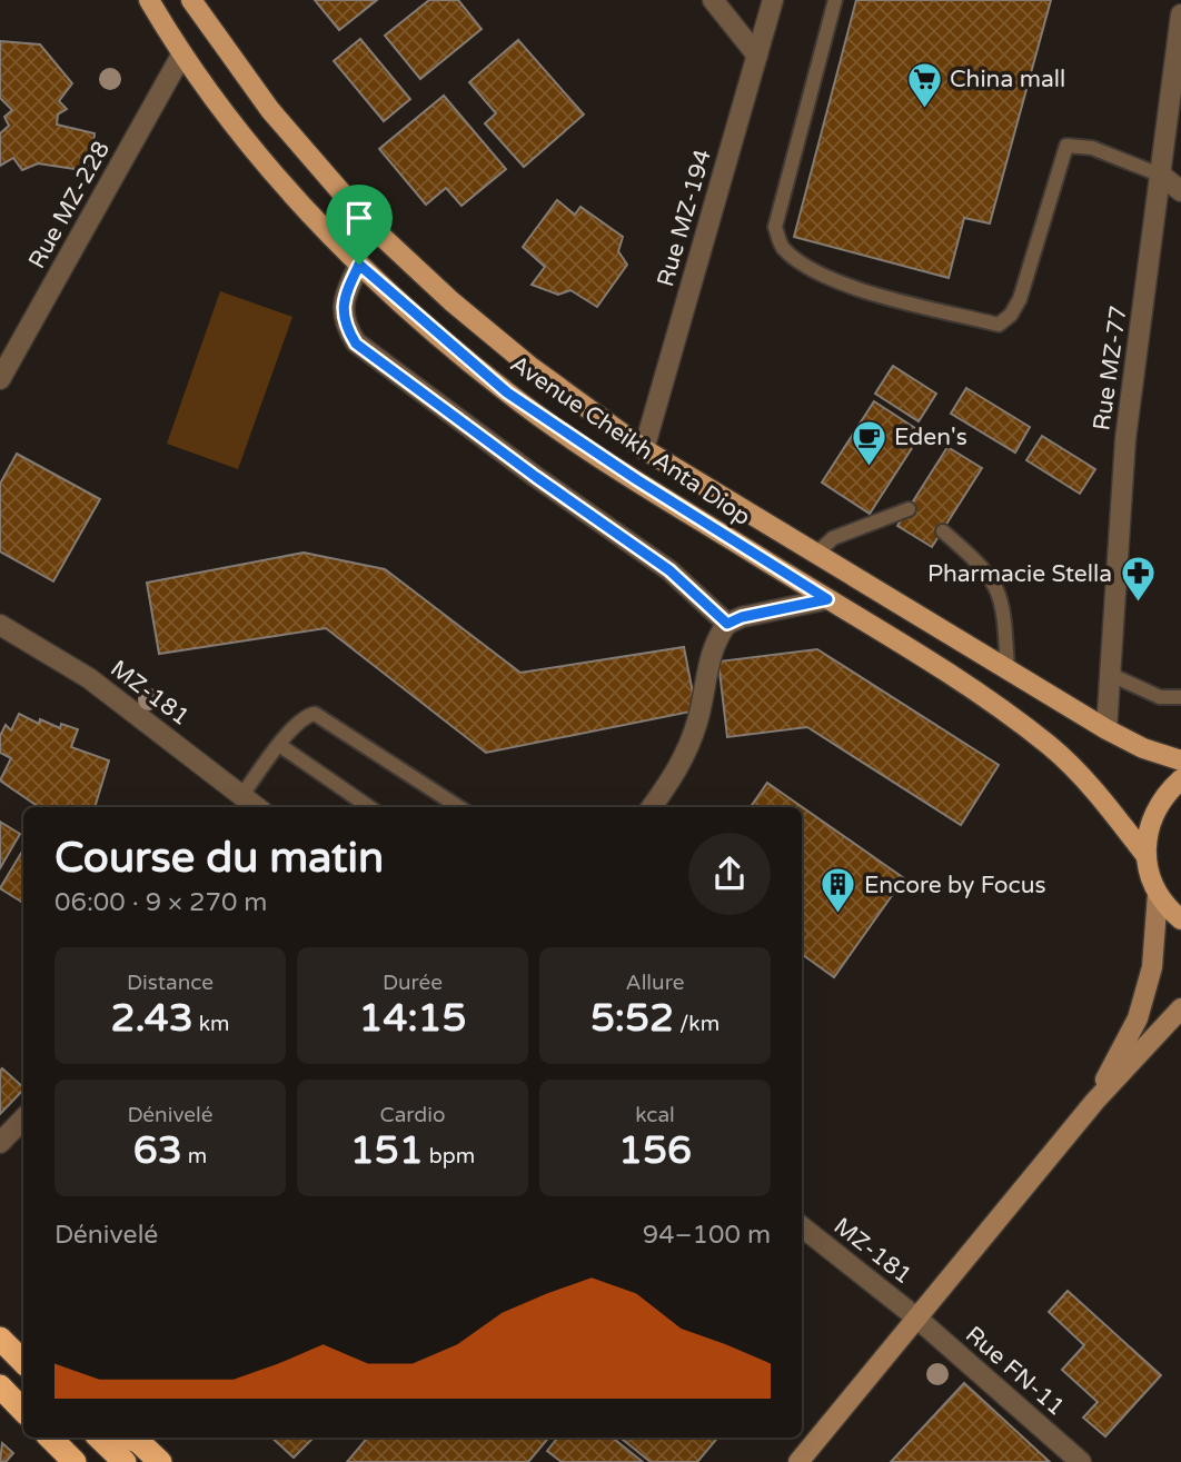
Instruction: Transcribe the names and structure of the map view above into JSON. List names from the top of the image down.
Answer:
{
  "streets": {
    "main road": ["Avenue Cheikh Anta Diop"],
    "street": [
      "Rue MZ-228",
      "Rue MZ-194",
      "Rue MZ-77",
      "MZ-181",
      "Rue FN-11"
    ]
  },
  "crossings": [
    ["Rue MZ-228", "Avenue Cheikh Anta Diop"],
    ["Rue MZ-194", "Avenue Cheikh Anta Diop"],
    ["Rue MZ-77", "Avenue Cheikh Anta Diop"],
    ["MZ-181", "Rue FN-11"]
  ],
  "places": {
    "supermarket": ["China mall"],
    "cafe": ["Eden's"],
    "pharmacy": ["Pharmacie Stella"],
    "building": ["Encore by Focus"]
  },
  "page": {
    "heading": ["Course du matin", "06:00 · 9 × 270 m"],
    "stats": [
      ["Distance", "2.43 km"],
      ["Durée", "14:15"],
      ["Allure", "5:52 /km"],
      ["Dénivelé", "63 m"],
      ["Cardio", "151 bpm"],
      ["kcal", "156"]
    ],
    "chart": ["Dénivelé", "94–100 m"]
  }
}
